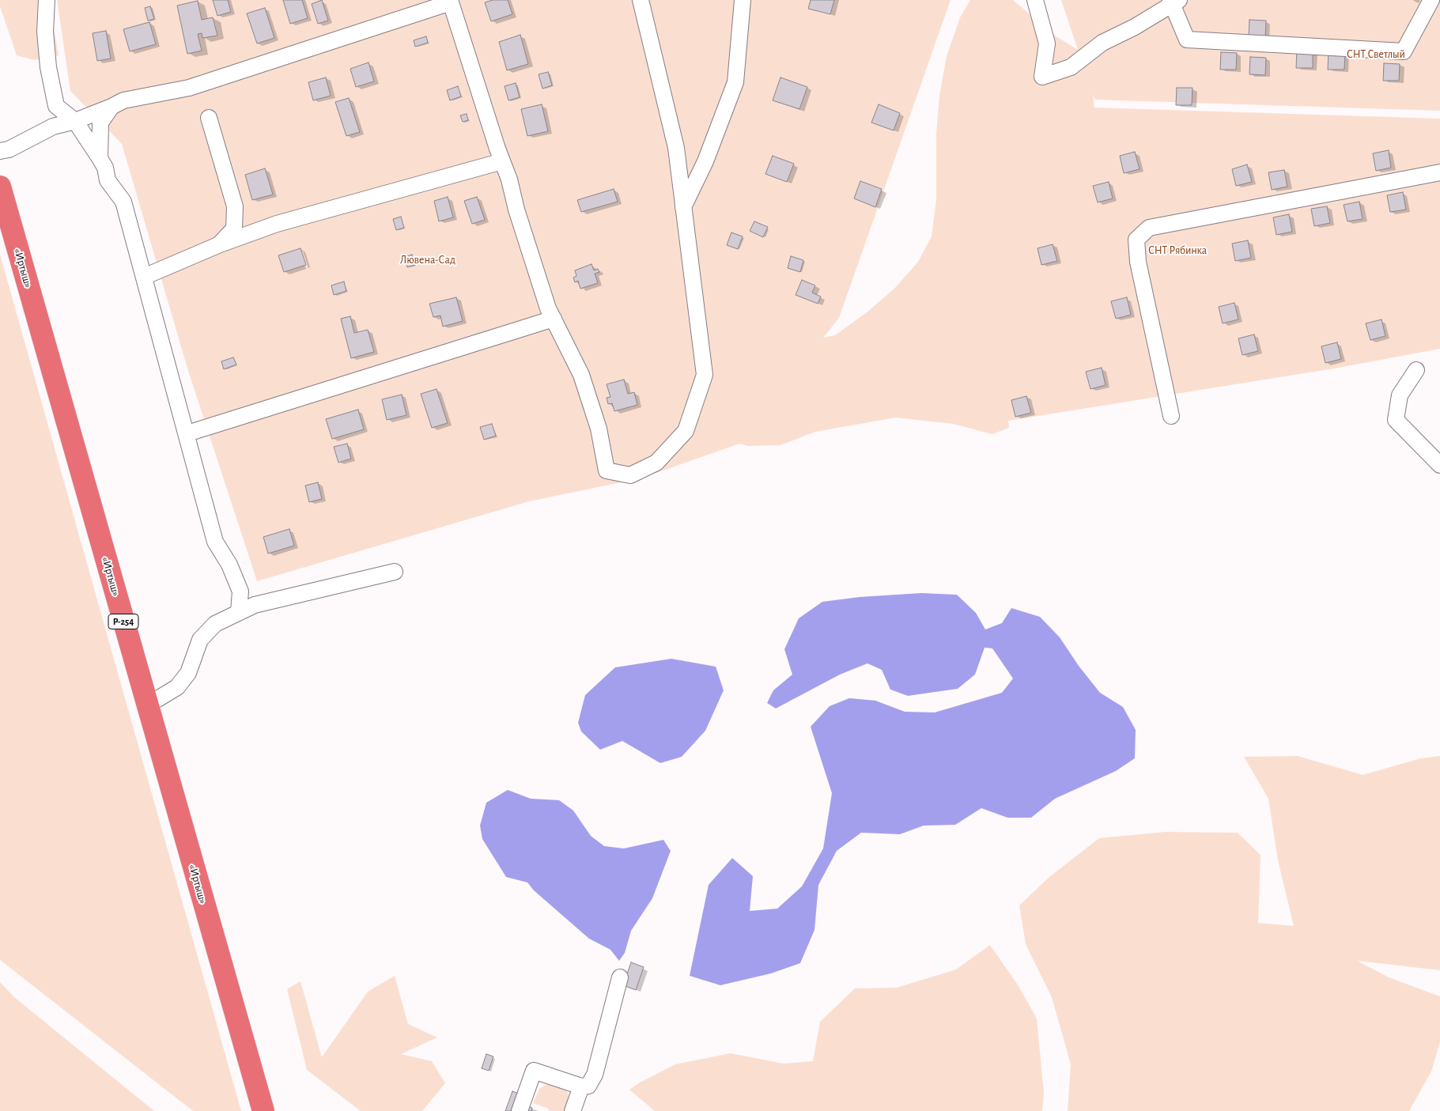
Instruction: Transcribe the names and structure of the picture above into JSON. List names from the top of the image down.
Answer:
{
  "streets": {
    "highway": ["«Иртыш»", "Р-254"]
  },
  "parks": ["СНТ Светлый", "СНТ Рябинка", "Лювена-Сад"]
}
